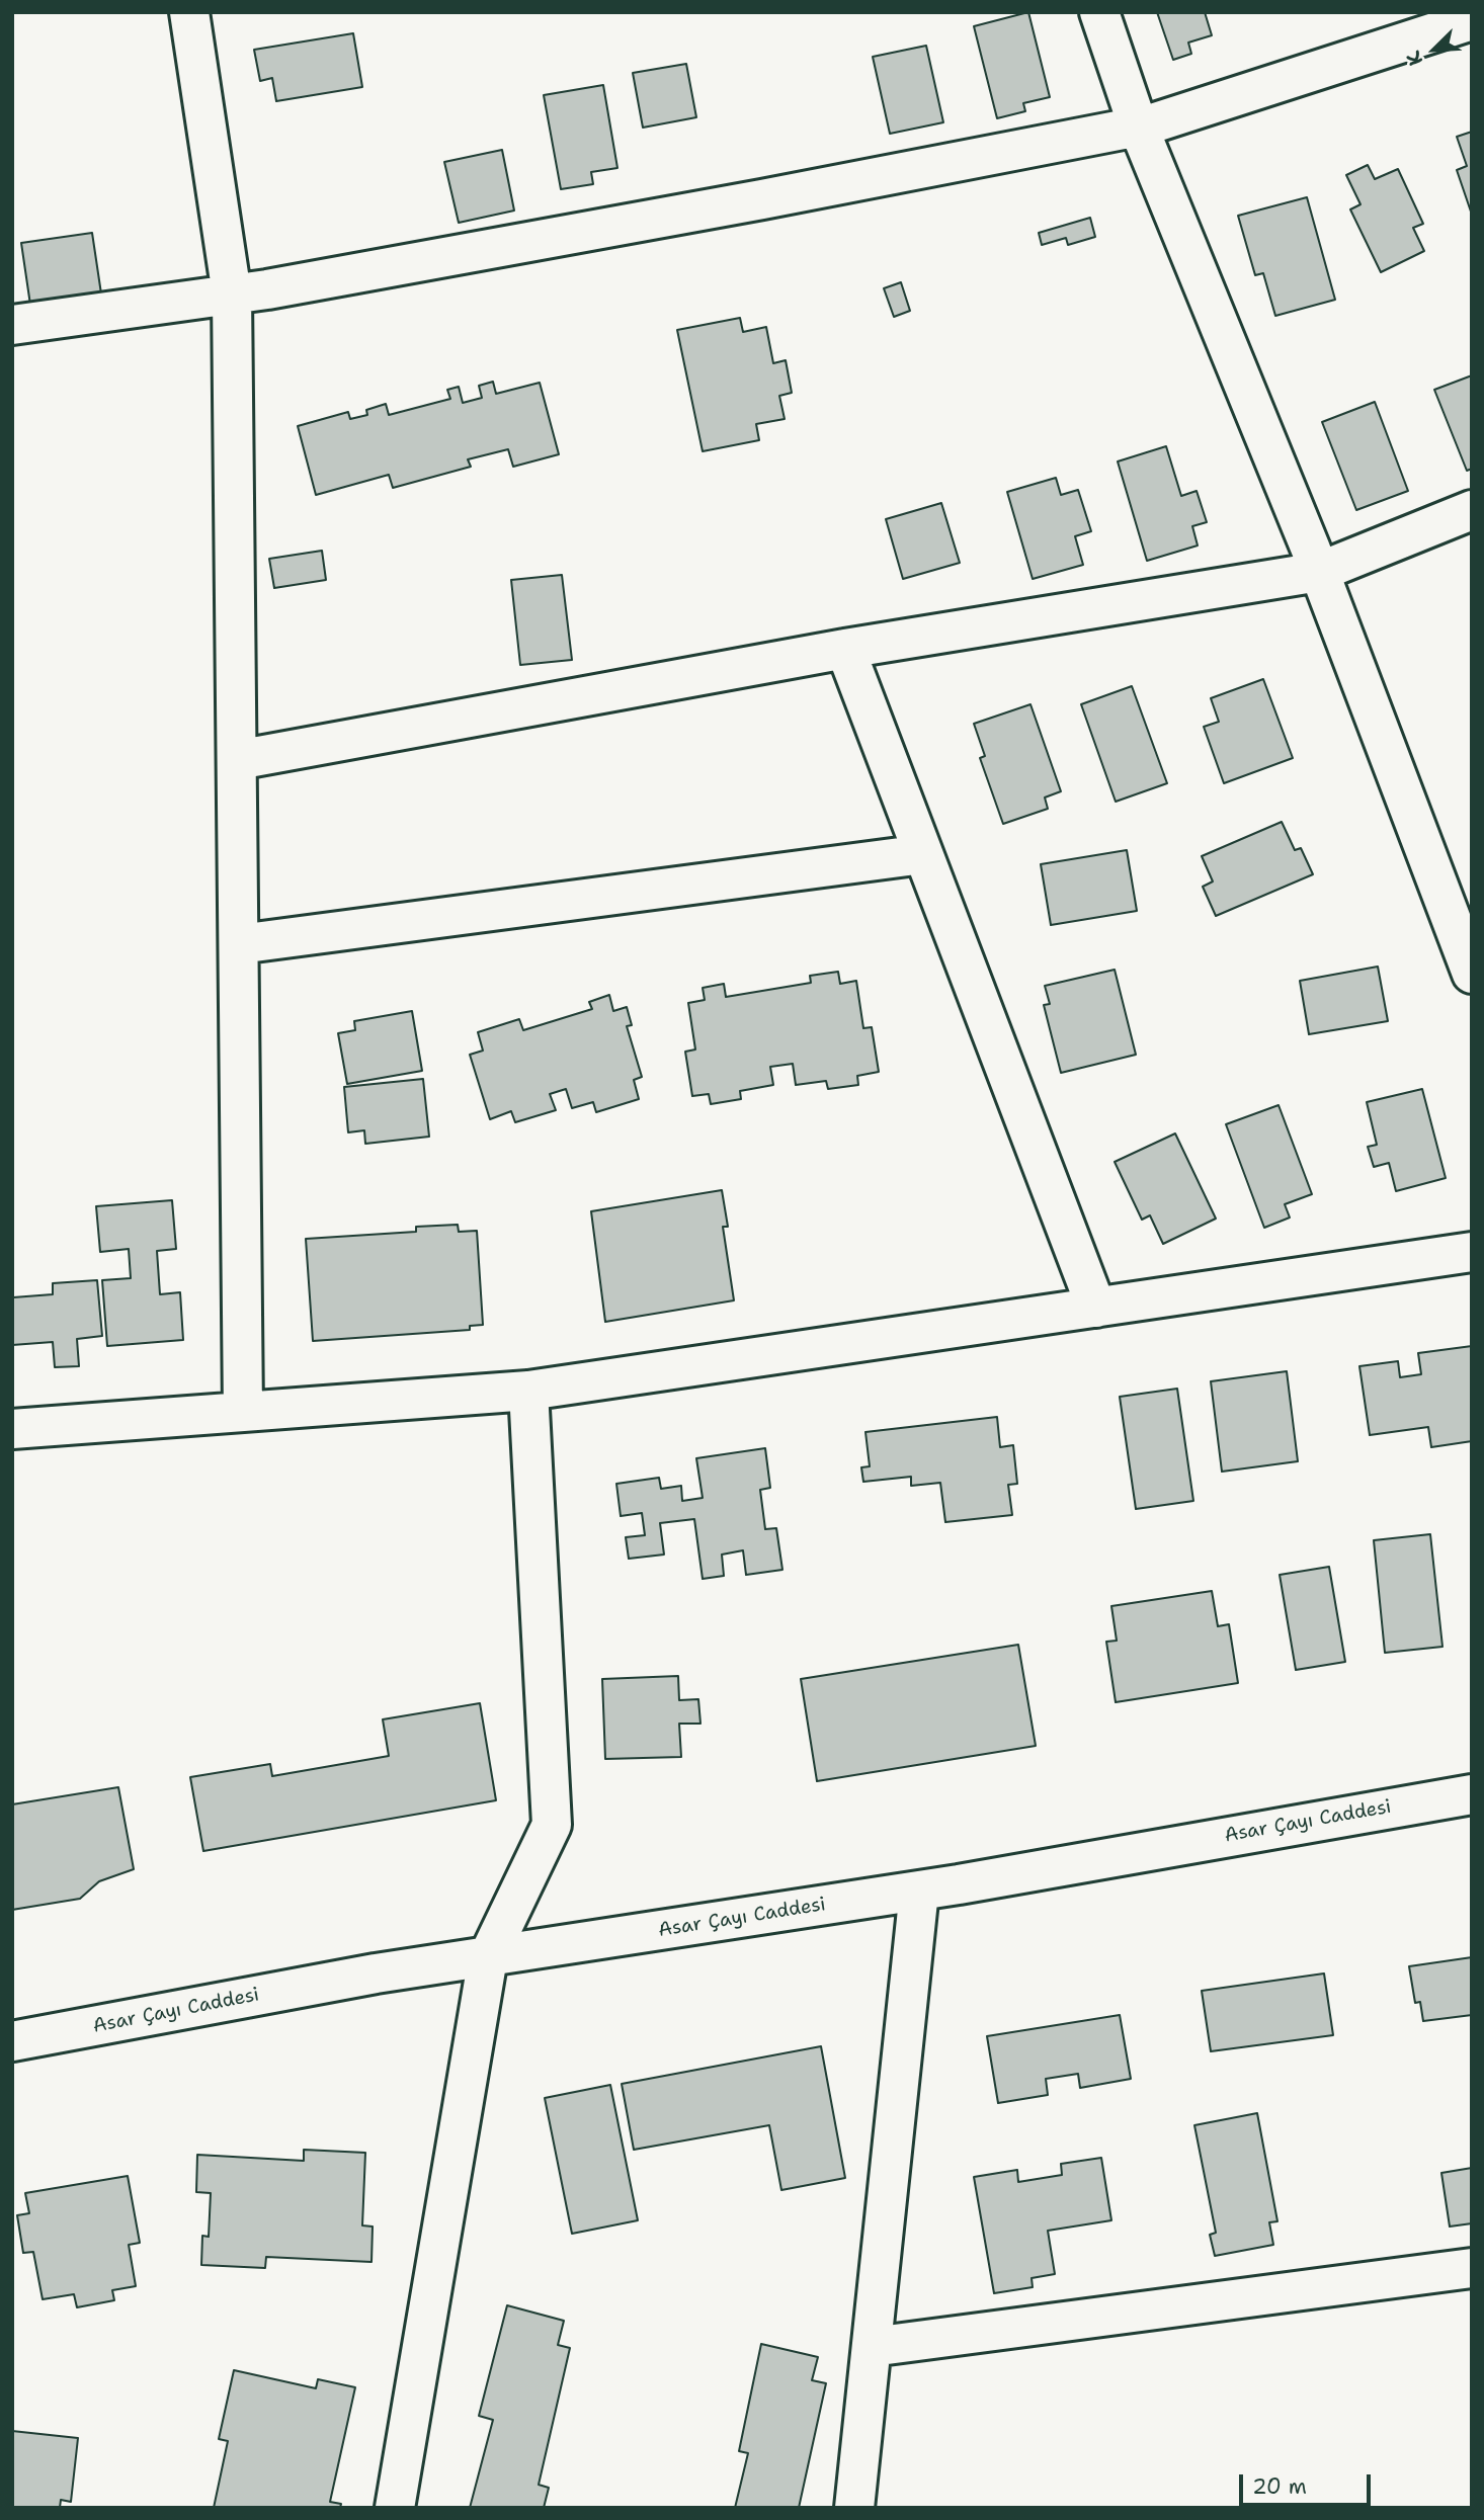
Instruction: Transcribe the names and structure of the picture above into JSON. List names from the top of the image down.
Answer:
{
  "streets": {
    "street": ["Asar Çayı Caddesi"]
  },
  "scale_bar": "20 m",
  "north": "bottom left"
}
